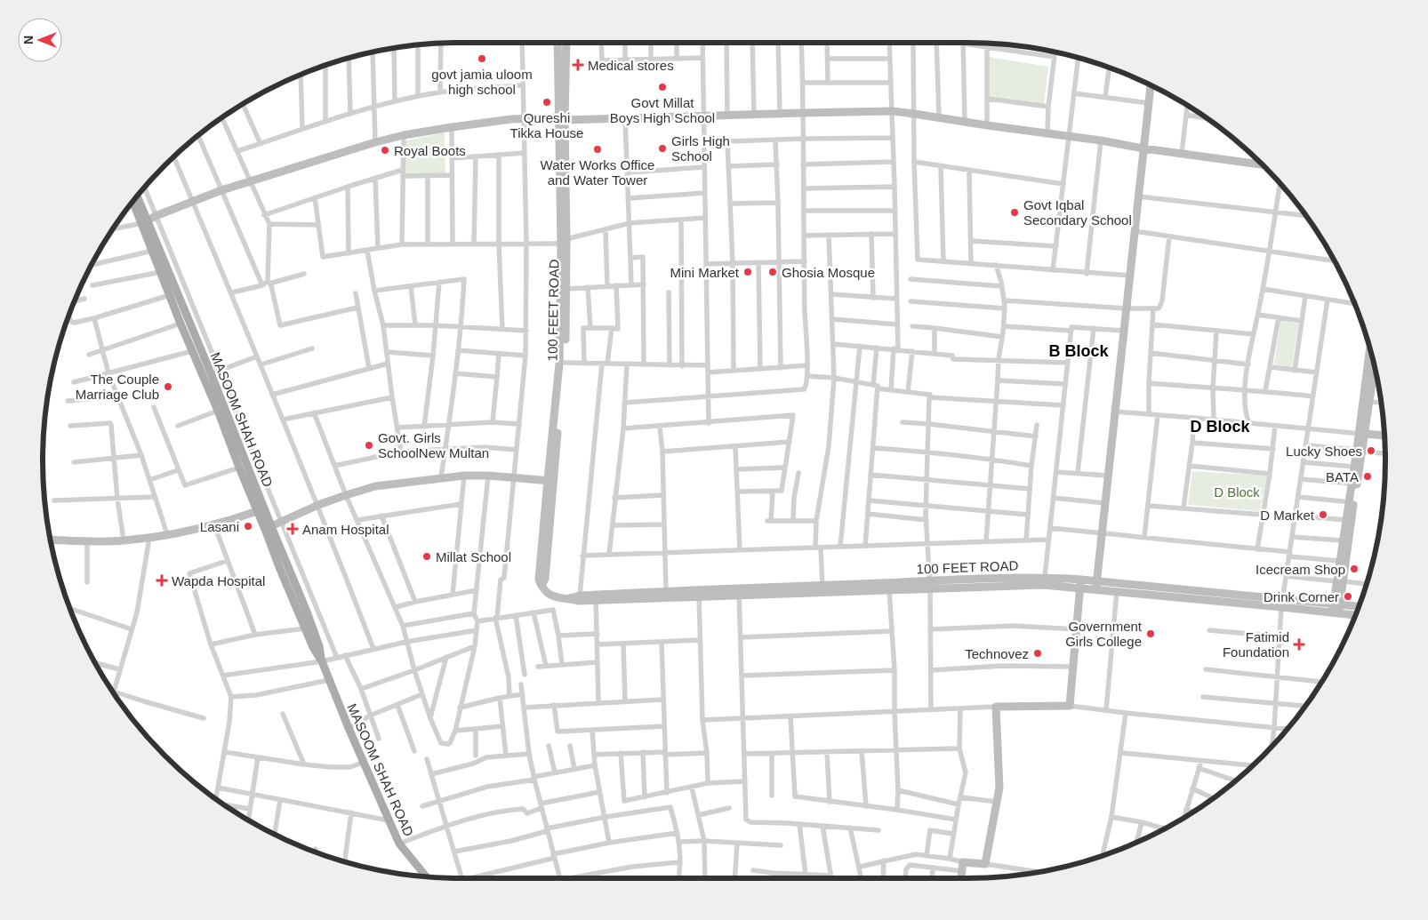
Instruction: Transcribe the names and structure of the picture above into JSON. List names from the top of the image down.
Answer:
{
  "streets": {
    "main road": ["100 FEET ROAD", "MASOOM SHAH ROAD"]
  },
  "districts": ["B Block", "D Block"],
  "parks": ["D Block"],
  "places": {
    "other": [
      "govt jamia uloom high school",
      "Govt Millat Boys High School",
      "Qureshi Tikka House",
      "Girls High School",
      "Water Works Office and Water Tower",
      "Royal Boots",
      "Govt Iqbal Secondary School",
      "Mini Market",
      "Ghosia Mosque",
      "The Couple Marriage Club",
      "Govt. Girls SchoolNew Multan",
      "Lucky Shoes",
      "BATA",
      "D Market",
      "Lasani",
      "Millat School",
      "Icecream Shop",
      "Drink Corner",
      "Government Girls College",
      "Technovez"
    ],
    "health": [
      "Medical stores",
      "Anam Hospital",
      "Wapda Hospital",
      "Fatimid Foundation"
    ]
  },
  "north": "left"
}
